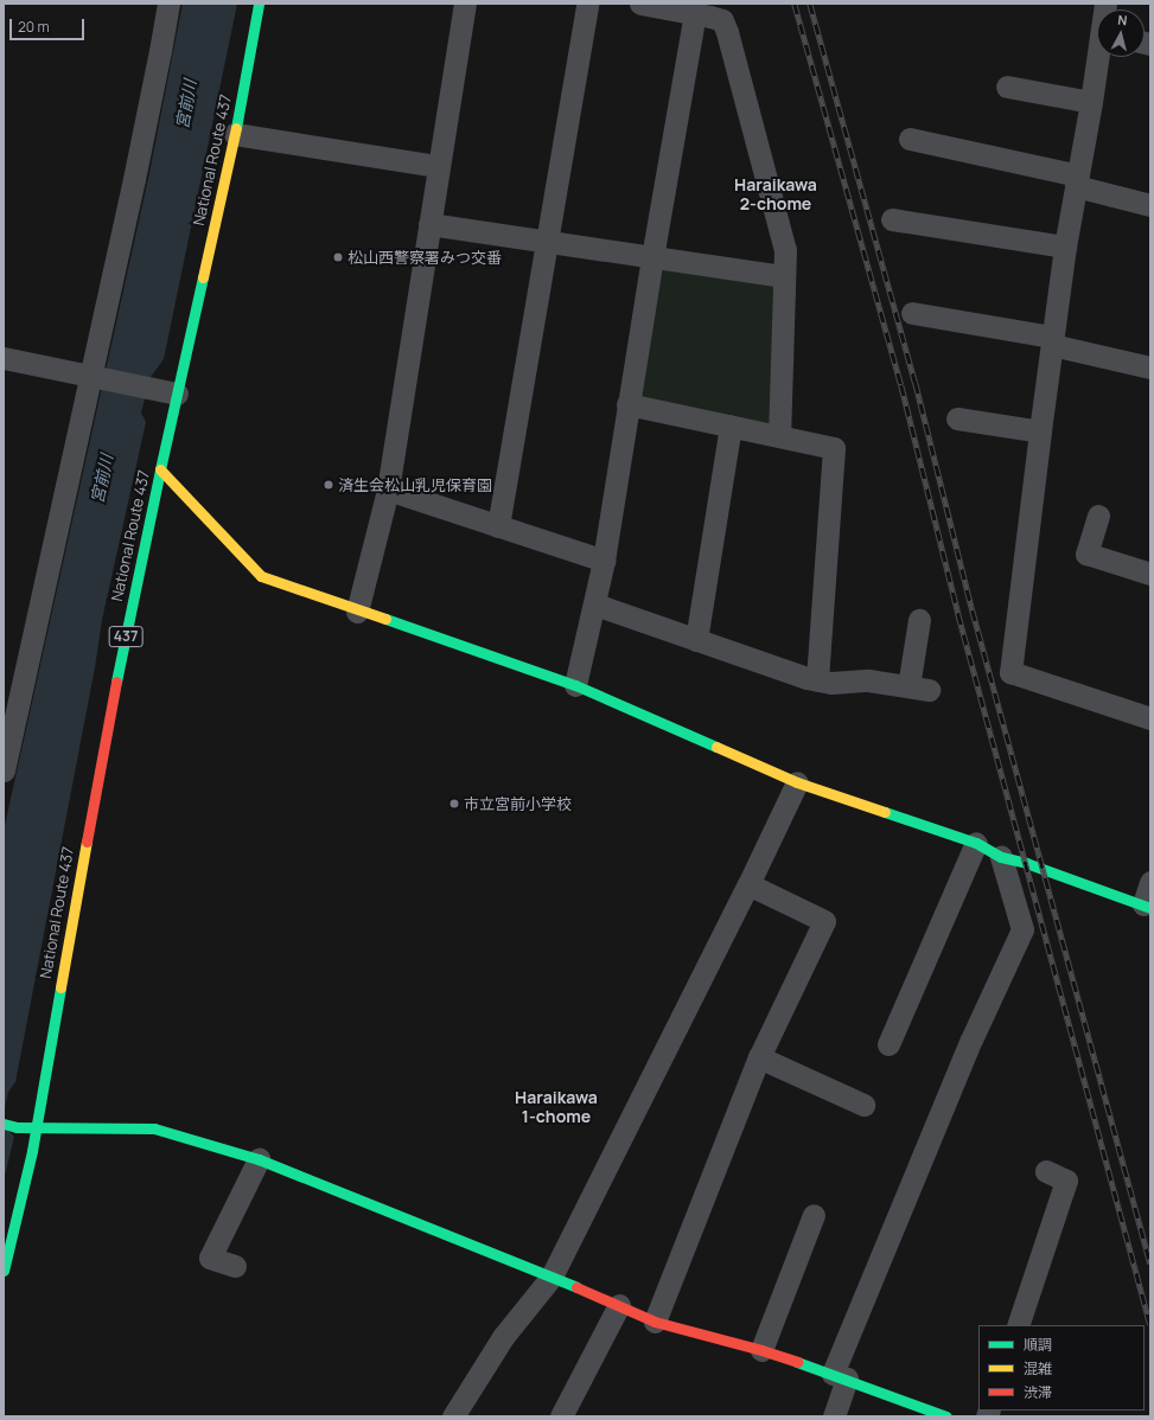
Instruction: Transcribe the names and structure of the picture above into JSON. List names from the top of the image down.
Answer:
{
  "streets": {
    "main road": ["National Route 437", "437"]
  },
  "districts": ["Haraikawa 2-chome", "Haraikawa 1-chome"],
  "water": ["宮前川"],
  "places": ["松山西警察署みつ交番", "済生会松山乳児保育園", "市立宮前小学校"],
  "legend": ["順調", "混雑", "渋滞"],
  "scale_bar": "20 m",
  "north": "top"
}
